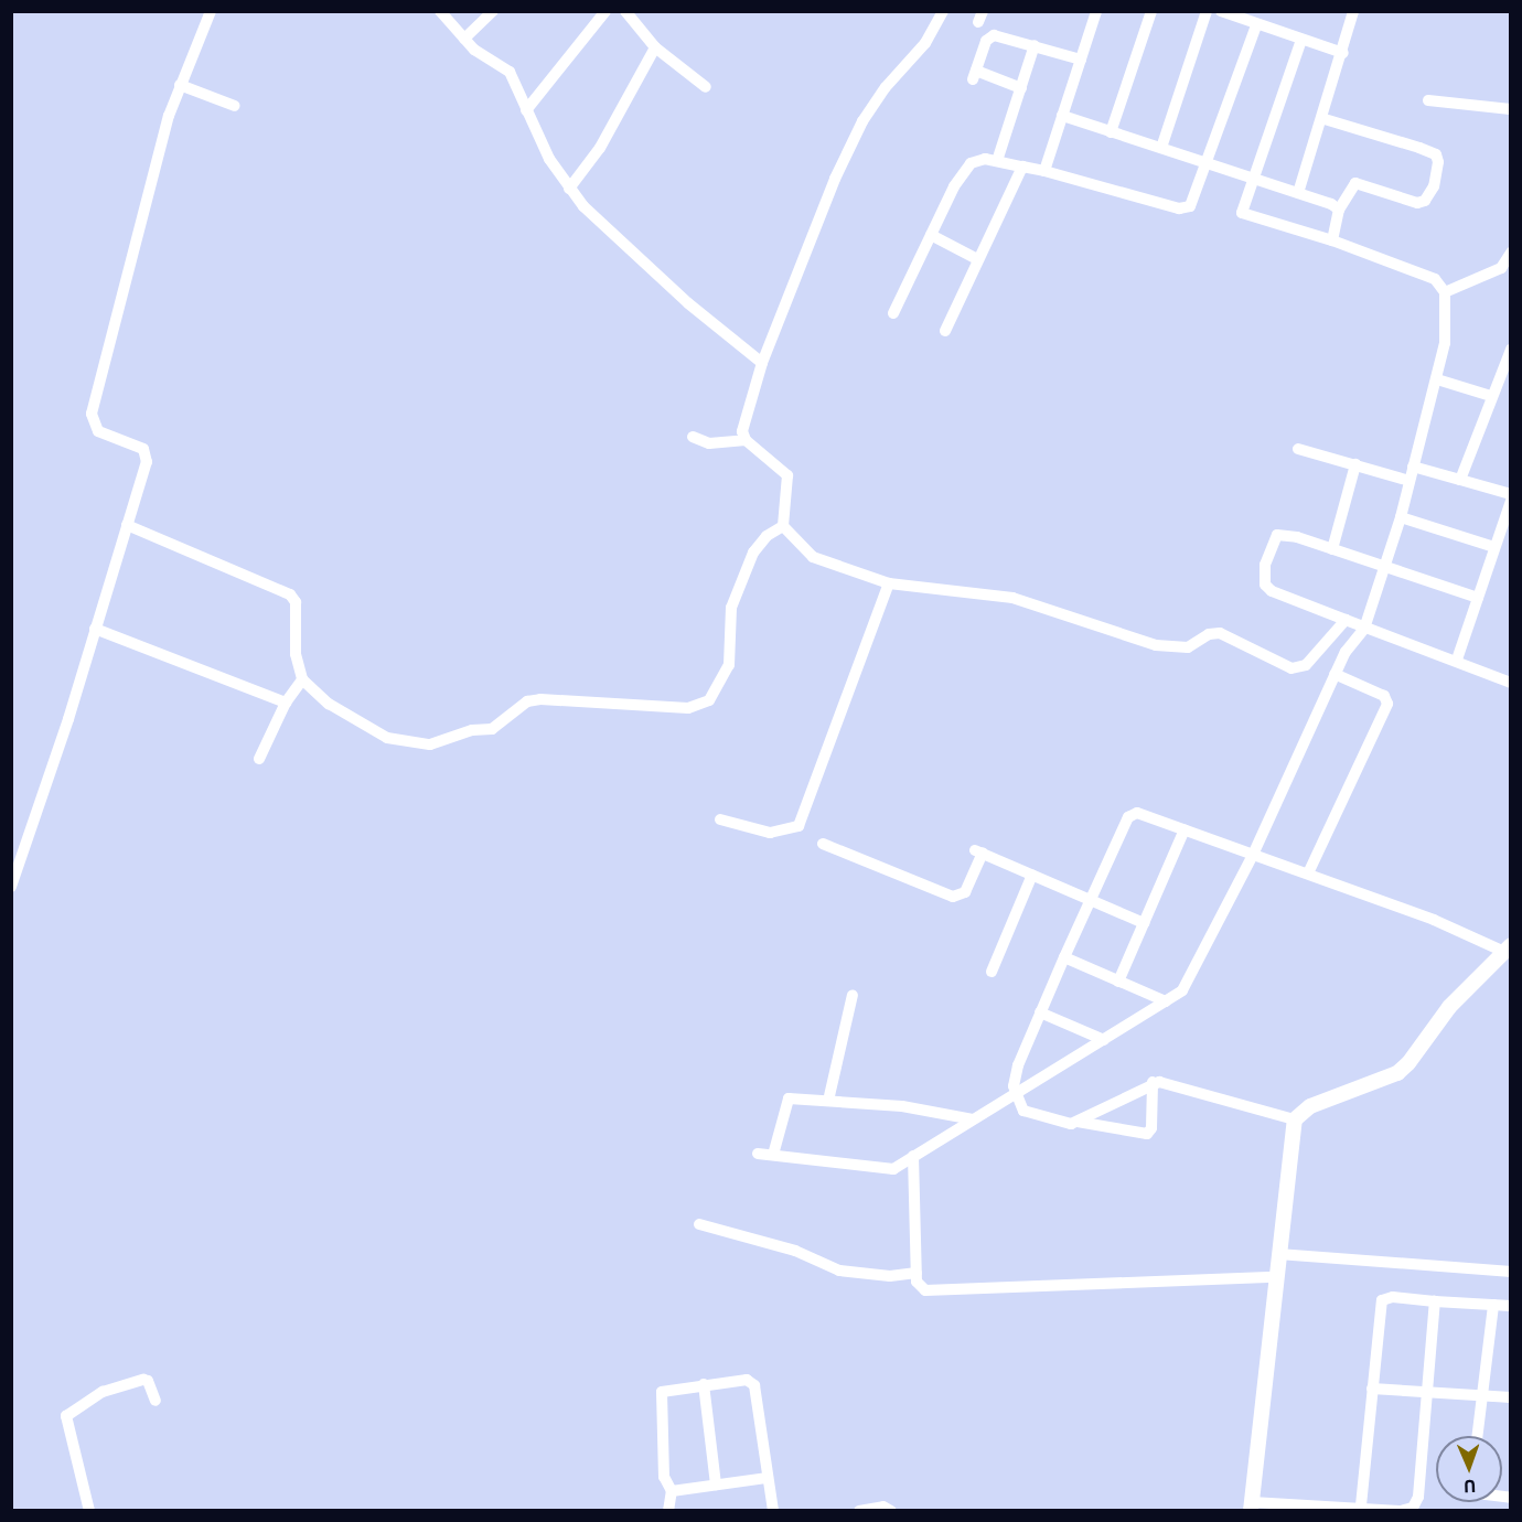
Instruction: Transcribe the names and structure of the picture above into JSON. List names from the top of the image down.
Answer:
{
  "north": "bottom"
}
